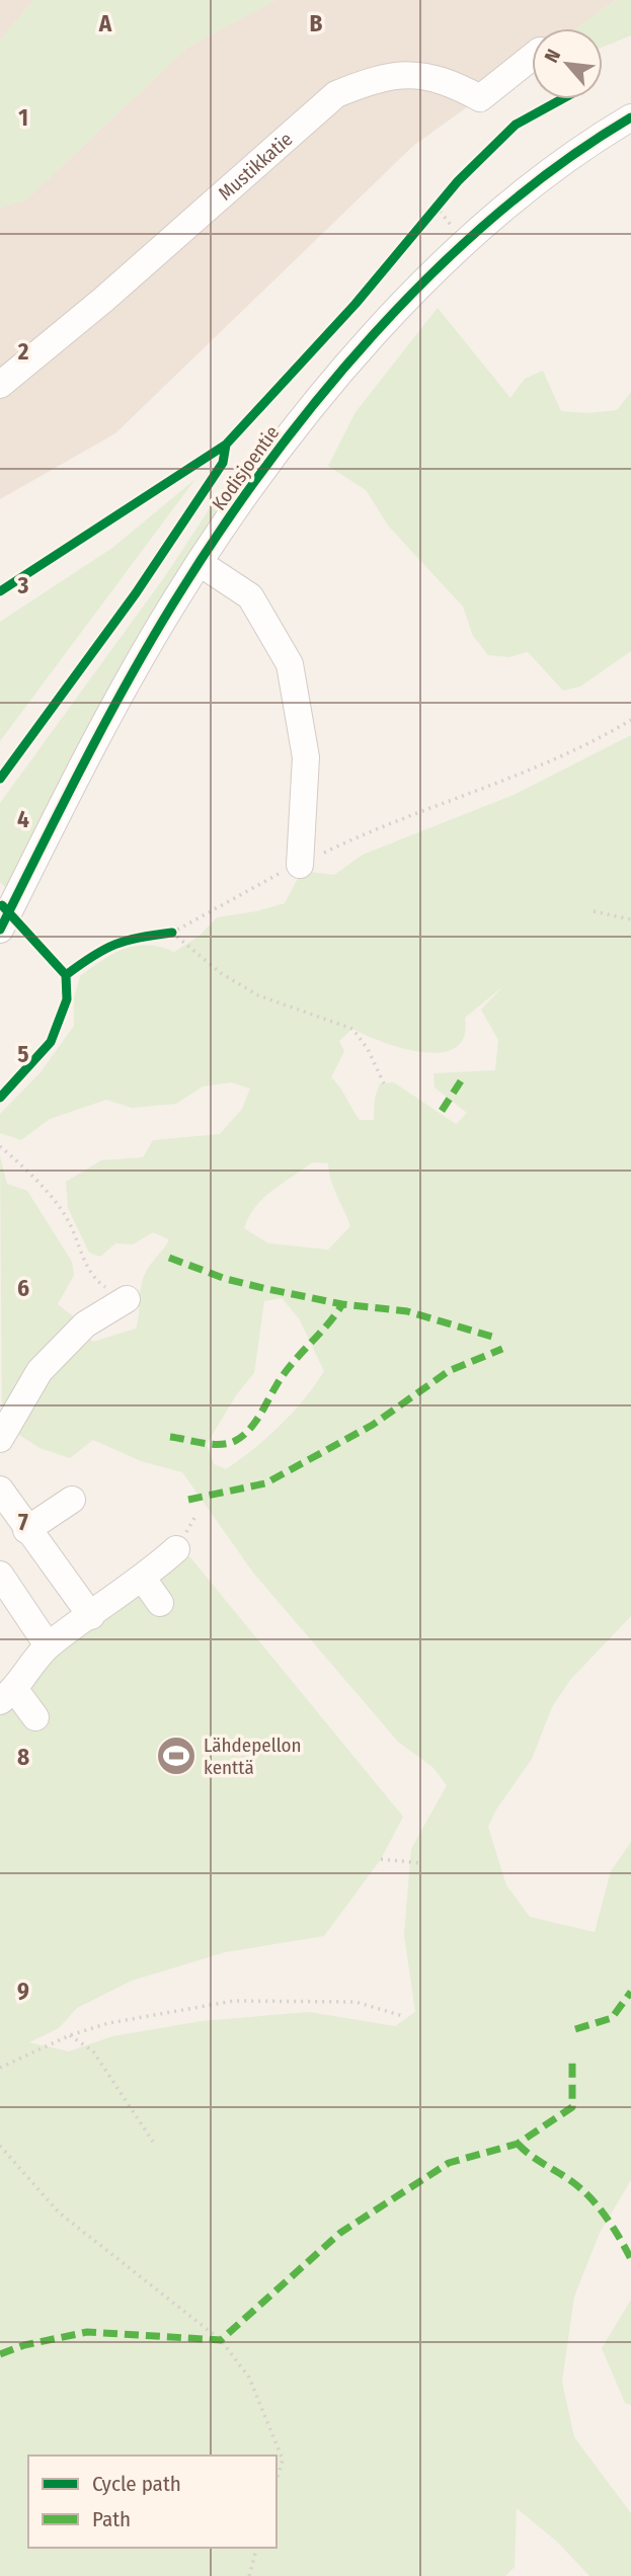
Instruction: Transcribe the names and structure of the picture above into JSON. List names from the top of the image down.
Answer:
{
  "streets": {
    "street": ["Mustikkatie", "Kodisjoentie"]
  },
  "places": {
    "sports": ["Lähdepellon kenttä"]
  },
  "legend": ["Cycle path", "Path"],
  "north": "top left",
  "grid": {
    "columns": ["A", "B"],
    "rows": [
      "1",
      "2",
      "3",
      "4",
      "5",
      "6",
      "7",
      "8",
      "9"
    ]
  }
}
